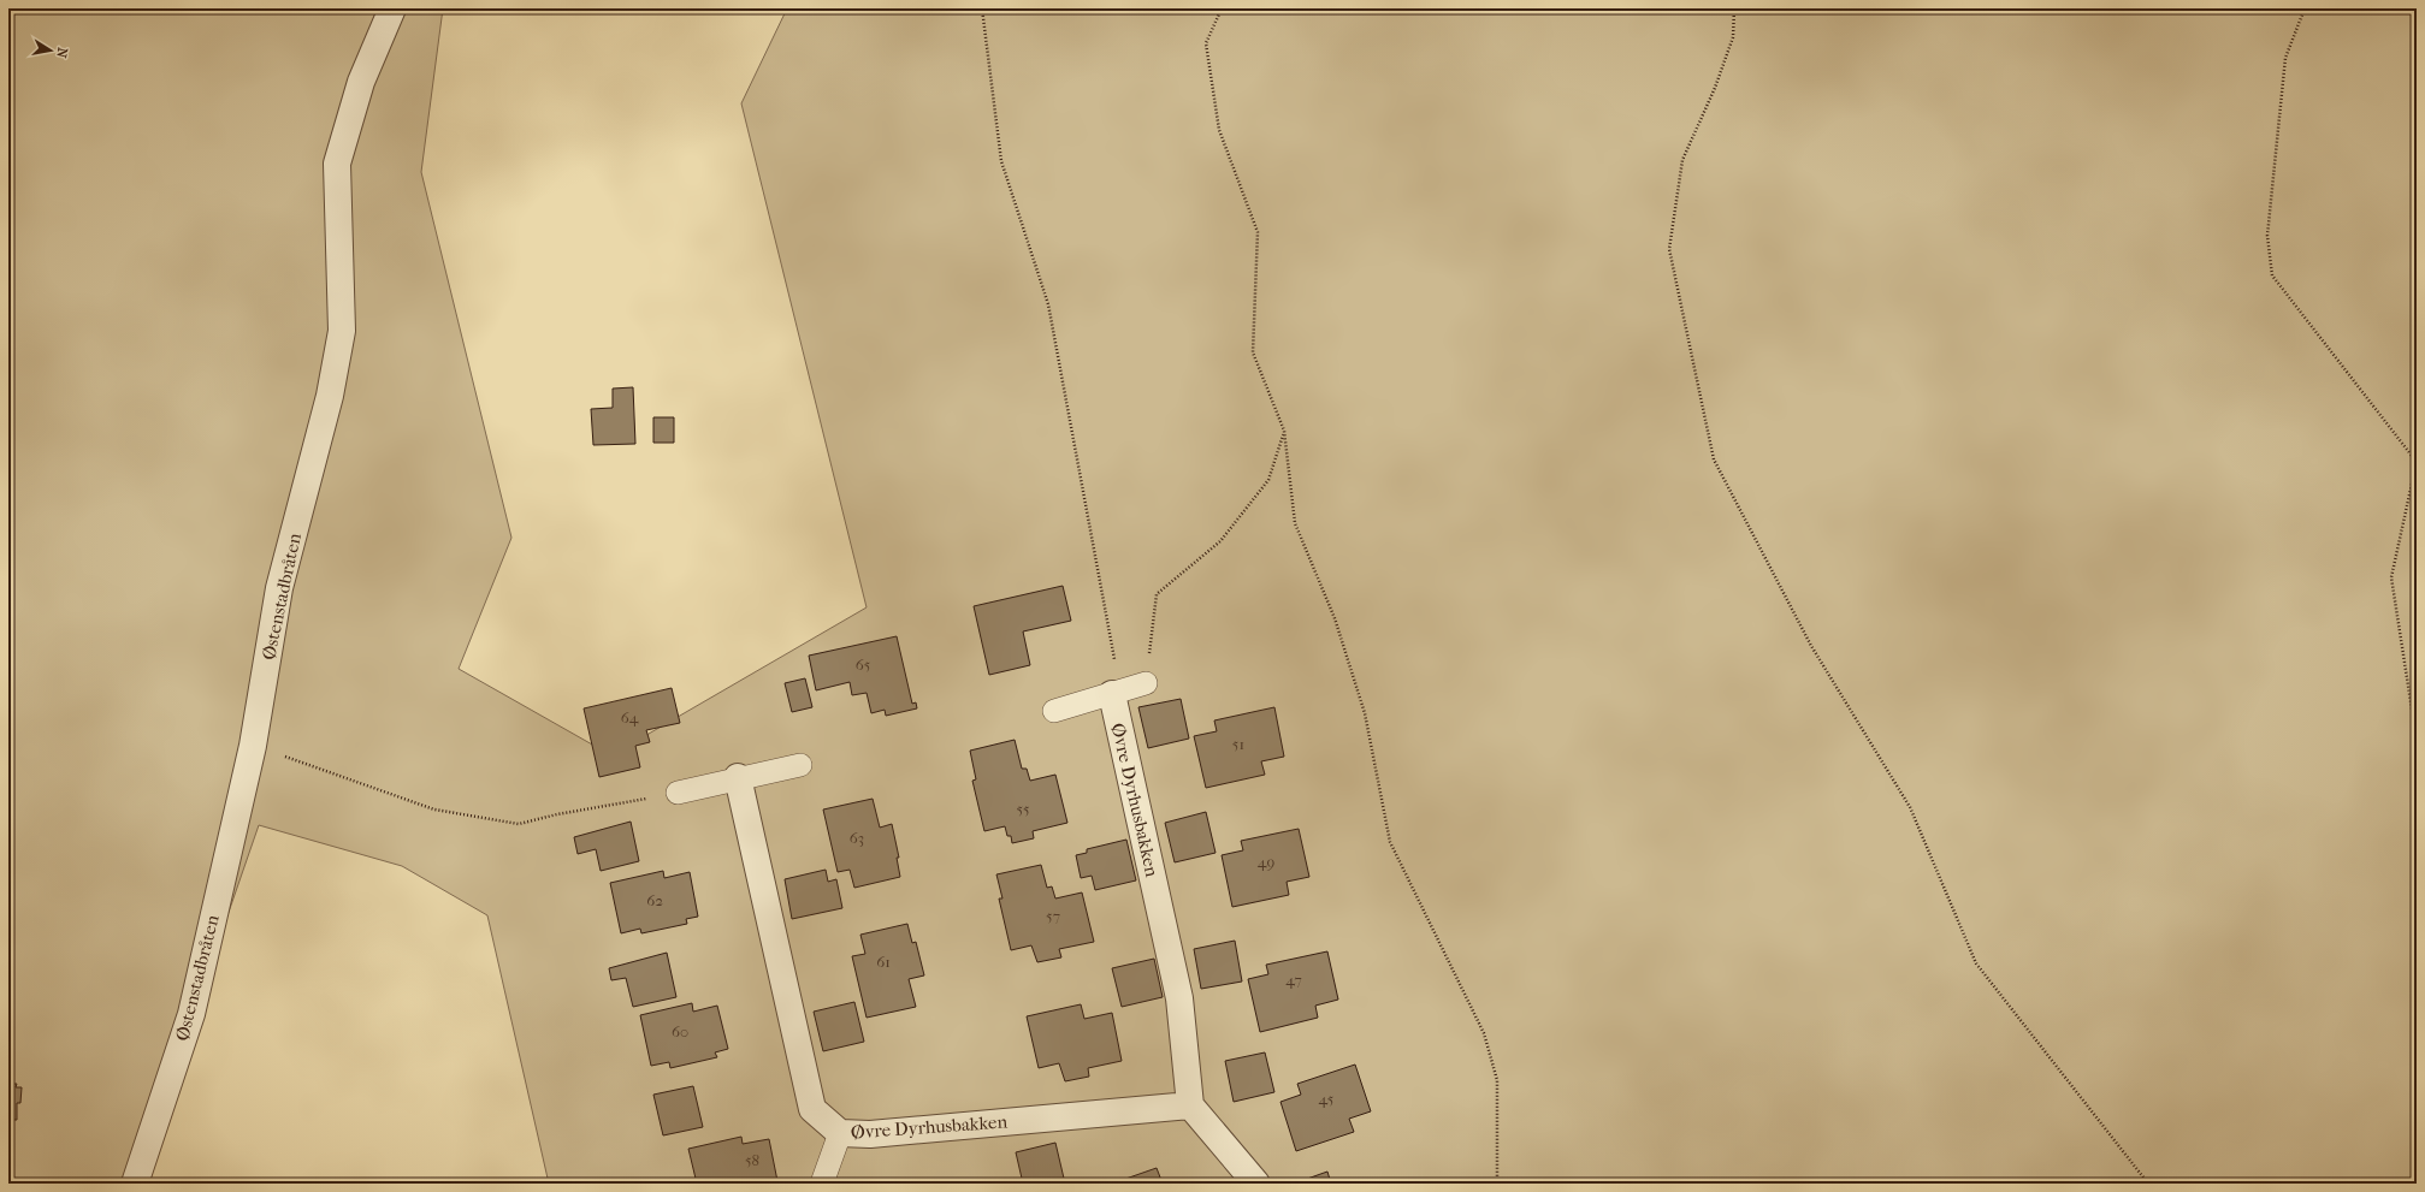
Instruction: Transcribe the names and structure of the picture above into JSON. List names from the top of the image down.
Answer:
{
  "streets": {
    "street": ["Østenstadbråten", "Øvre Dyrhusbakken"]
  },
  "house_numbers": [
    "65",
    "64",
    "51",
    "55",
    "63",
    "49",
    "62",
    "57",
    "61",
    "47",
    "60",
    "45",
    "58"
  ],
  "north": "right"
}
